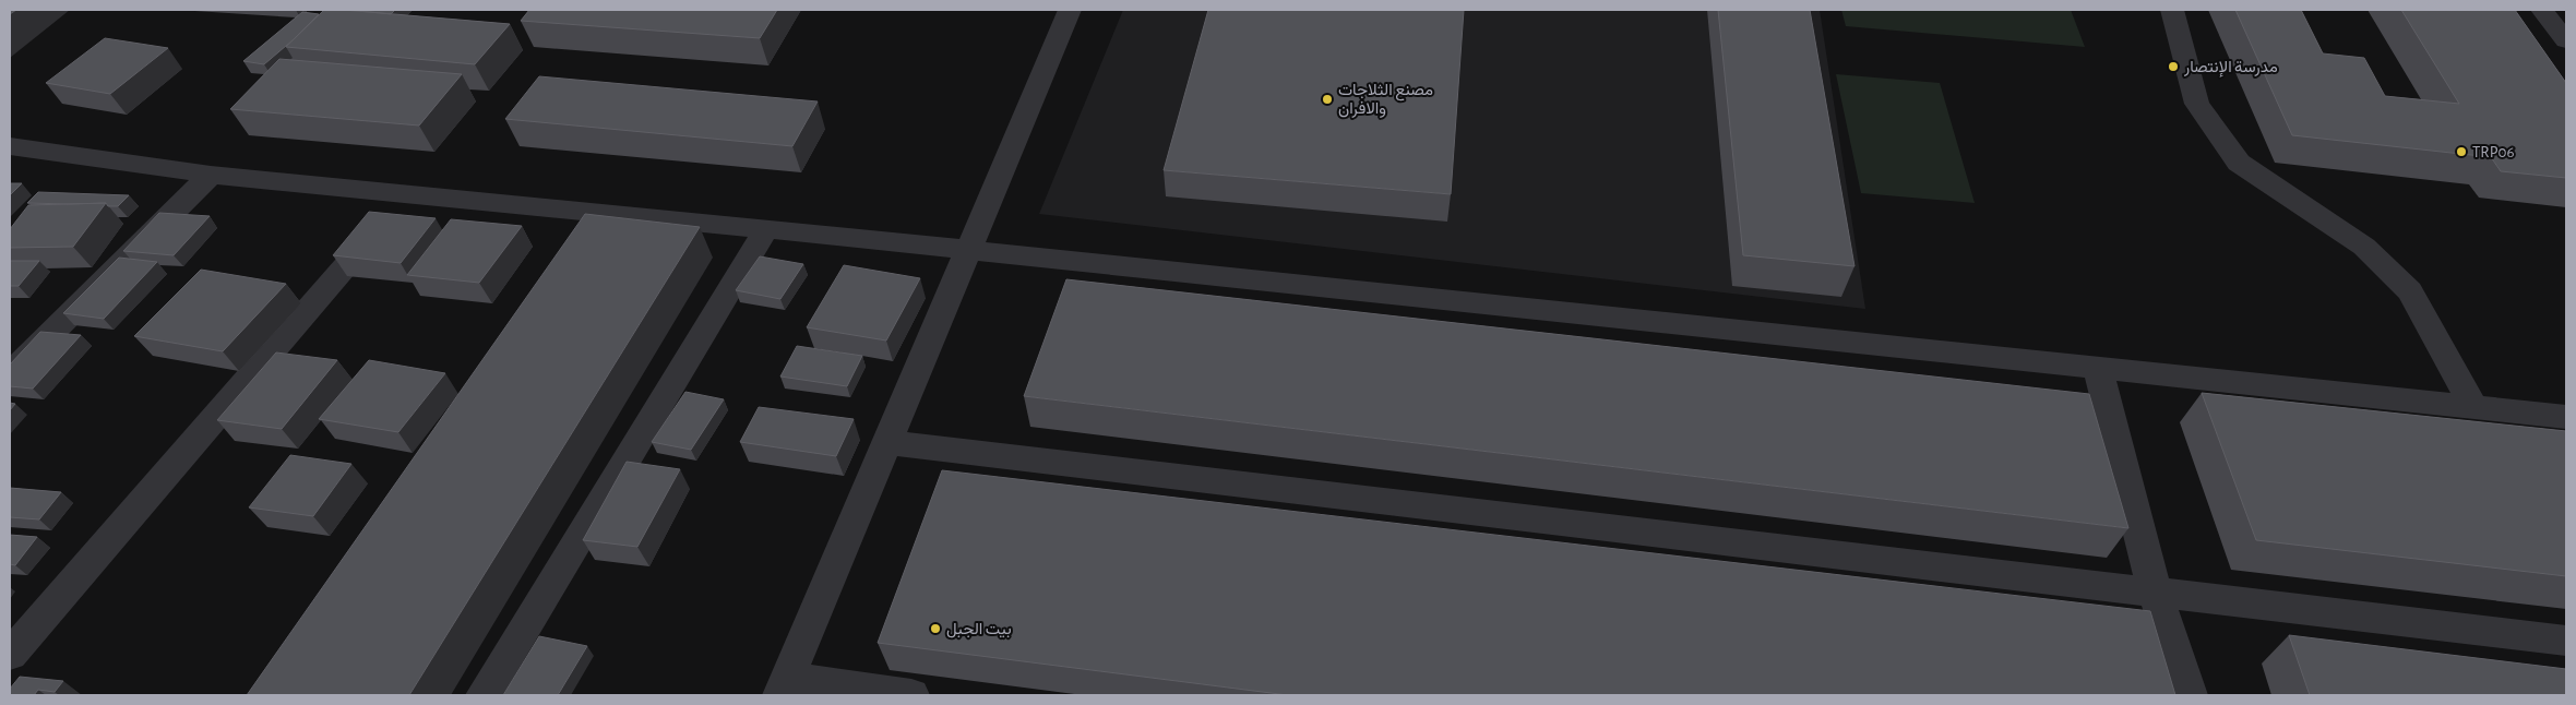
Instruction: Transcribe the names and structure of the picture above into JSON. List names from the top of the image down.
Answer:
{
  "places": [
    "مدرسة الإنتصار",
    "مصنع الثلاجات والافران",
    "TRP06",
    "بيت الجبل"
  ]
}
